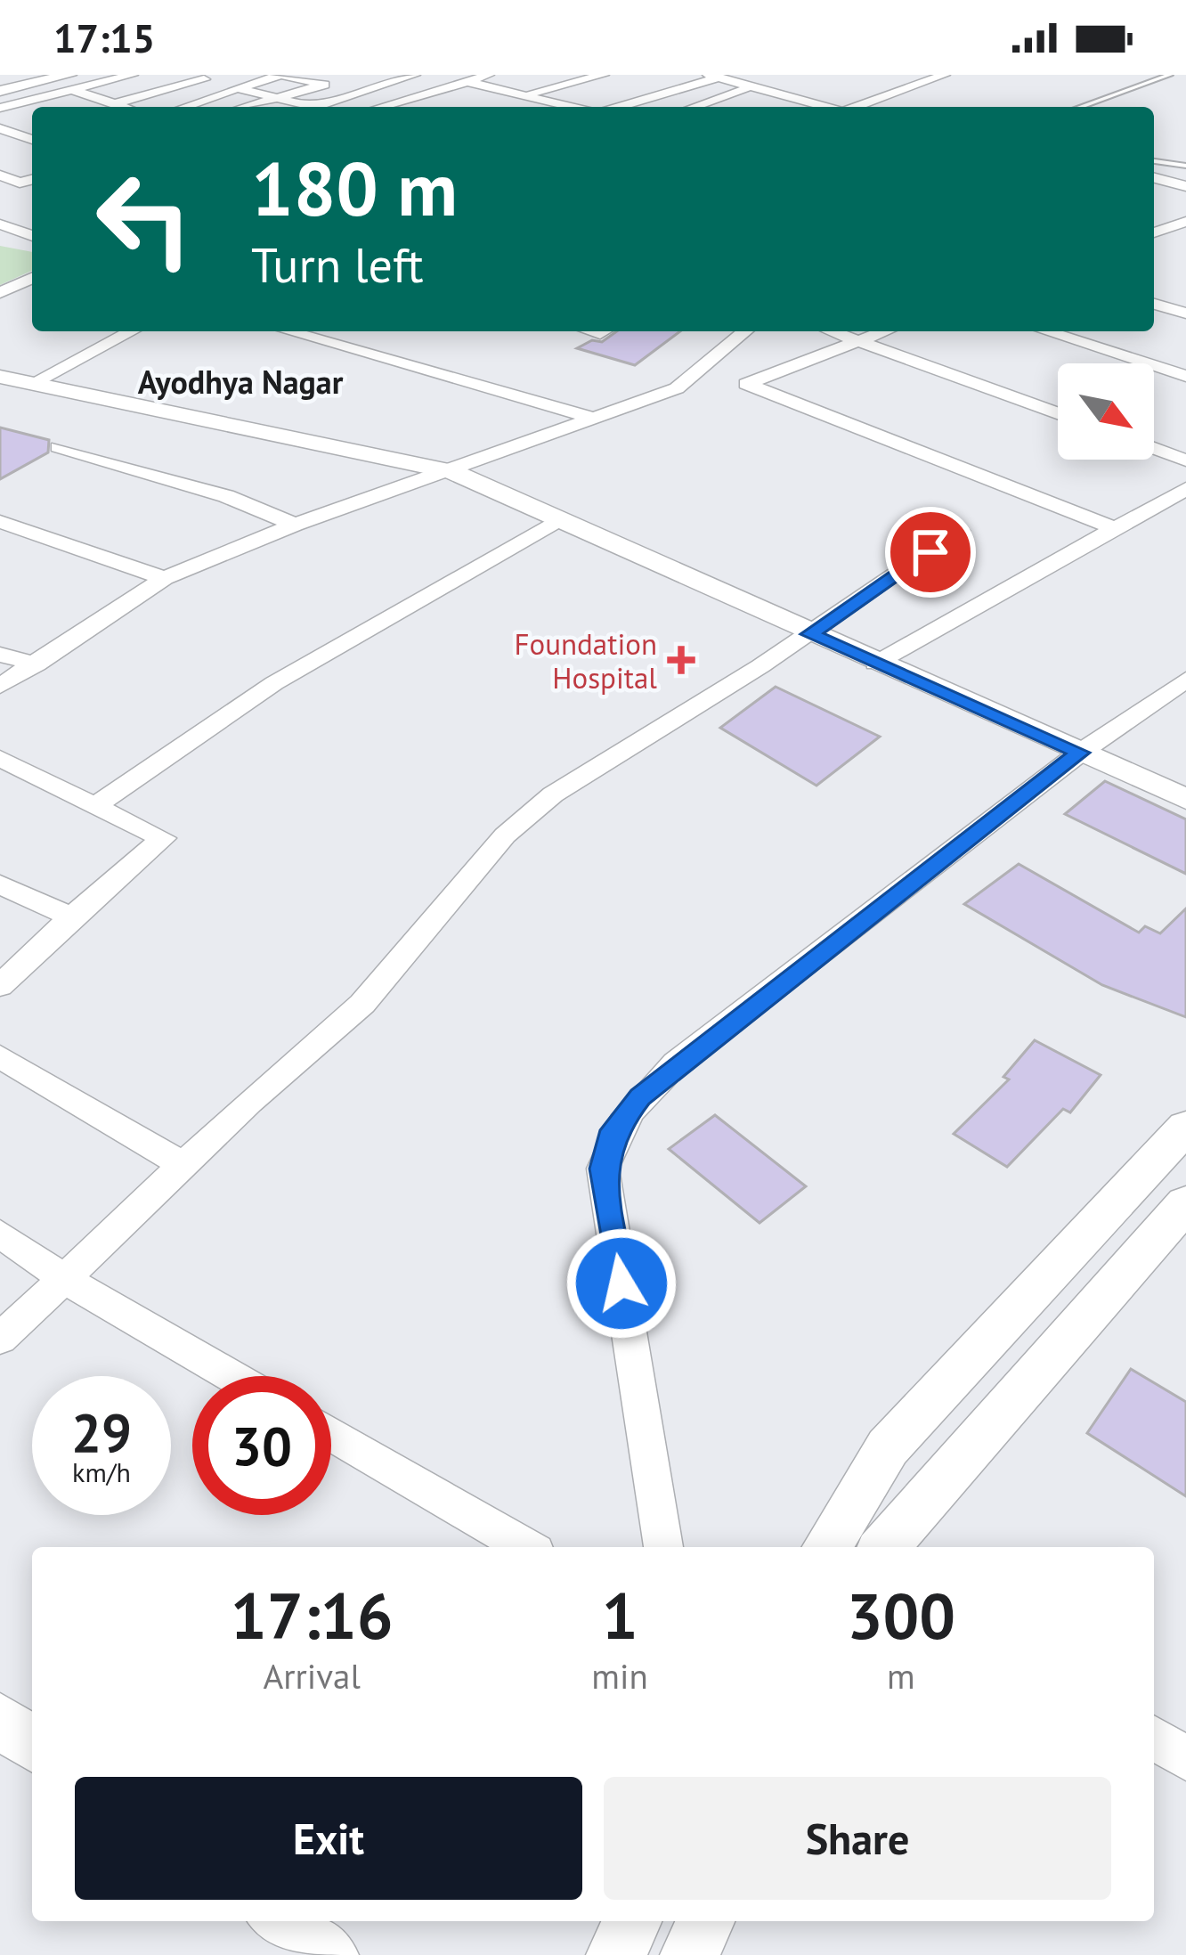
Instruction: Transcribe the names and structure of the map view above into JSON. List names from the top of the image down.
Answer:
{
  "districts": ["Ayodhya Nagar"],
  "places": {
    "health": ["Foundation Hospital"]
  },
  "north": "bottom right",
  "page": {
    "status": "17:15",
    "turn": ["180 m", "Turn left"],
    "speed": "29 km/h",
    "limit": "30",
    "eta": [
      "17:16",
      "Arrival",
      "1",
      "min",
      "300",
      "m"
    ],
    "buttons": ["Exit", "Share"]
  }
}
